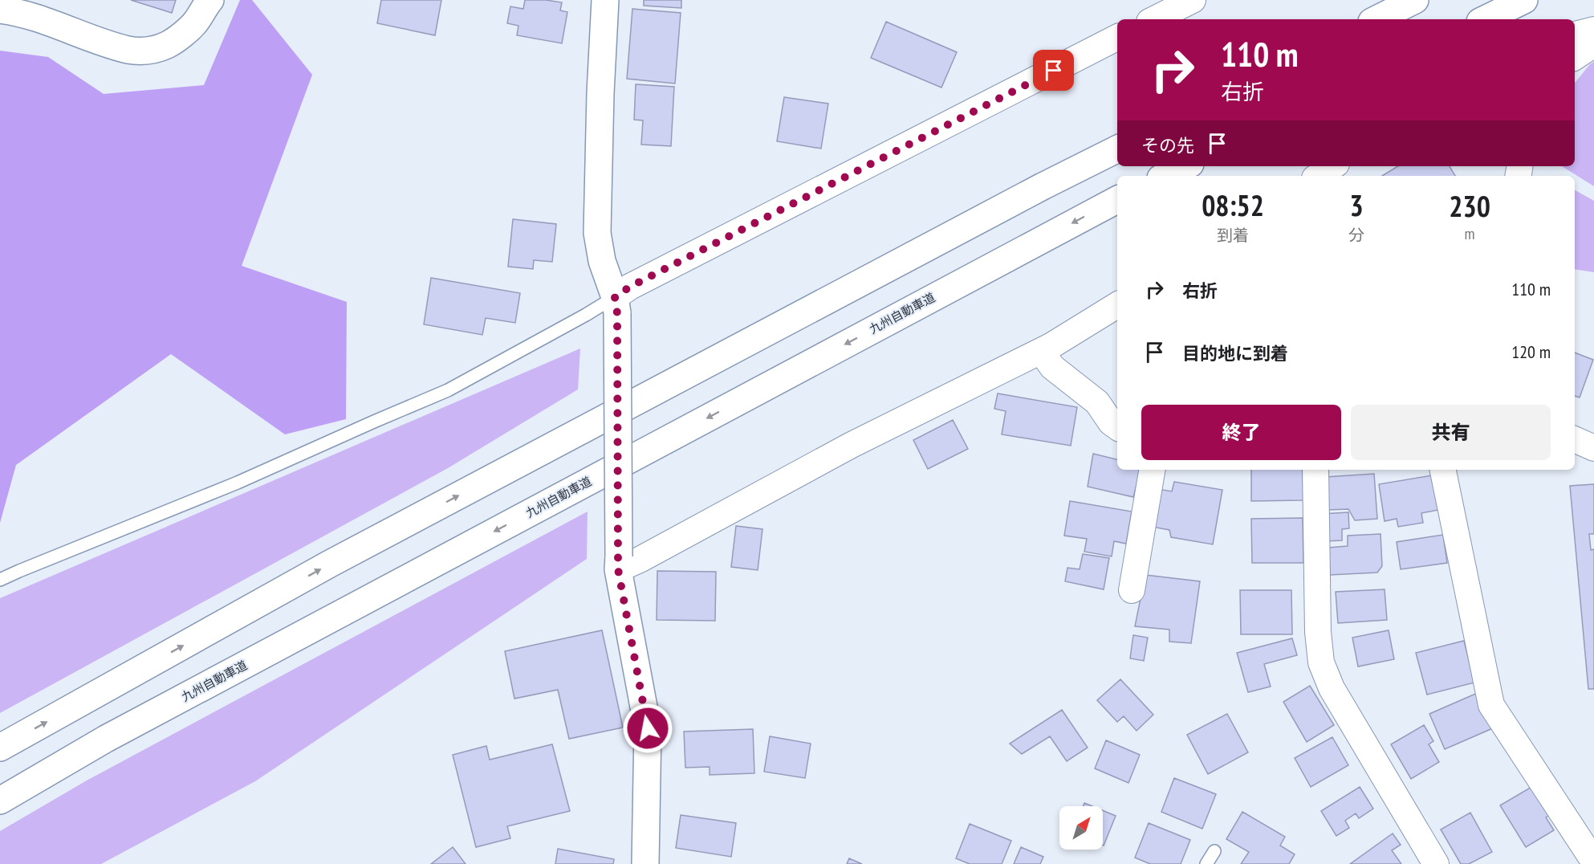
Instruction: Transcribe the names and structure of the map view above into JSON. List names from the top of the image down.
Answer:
{
  "streets": {
    "main road": ["九州自動車道"]
  },
  "north": "top right",
  "page": {
    "turn": ["110 m", "右折"],
    "then": "その先",
    "eta": [
      "08:52",
      "到着",
      "3",
      "分",
      "230",
      "m"
    ],
    "list": [
      {
        "name": "右折",
        "value": "110 m"
      },
      {
        "name": "目的地に到着",
        "value": "120 m"
      }
    ],
    "buttons": ["終了", "共有"]
  }
}
